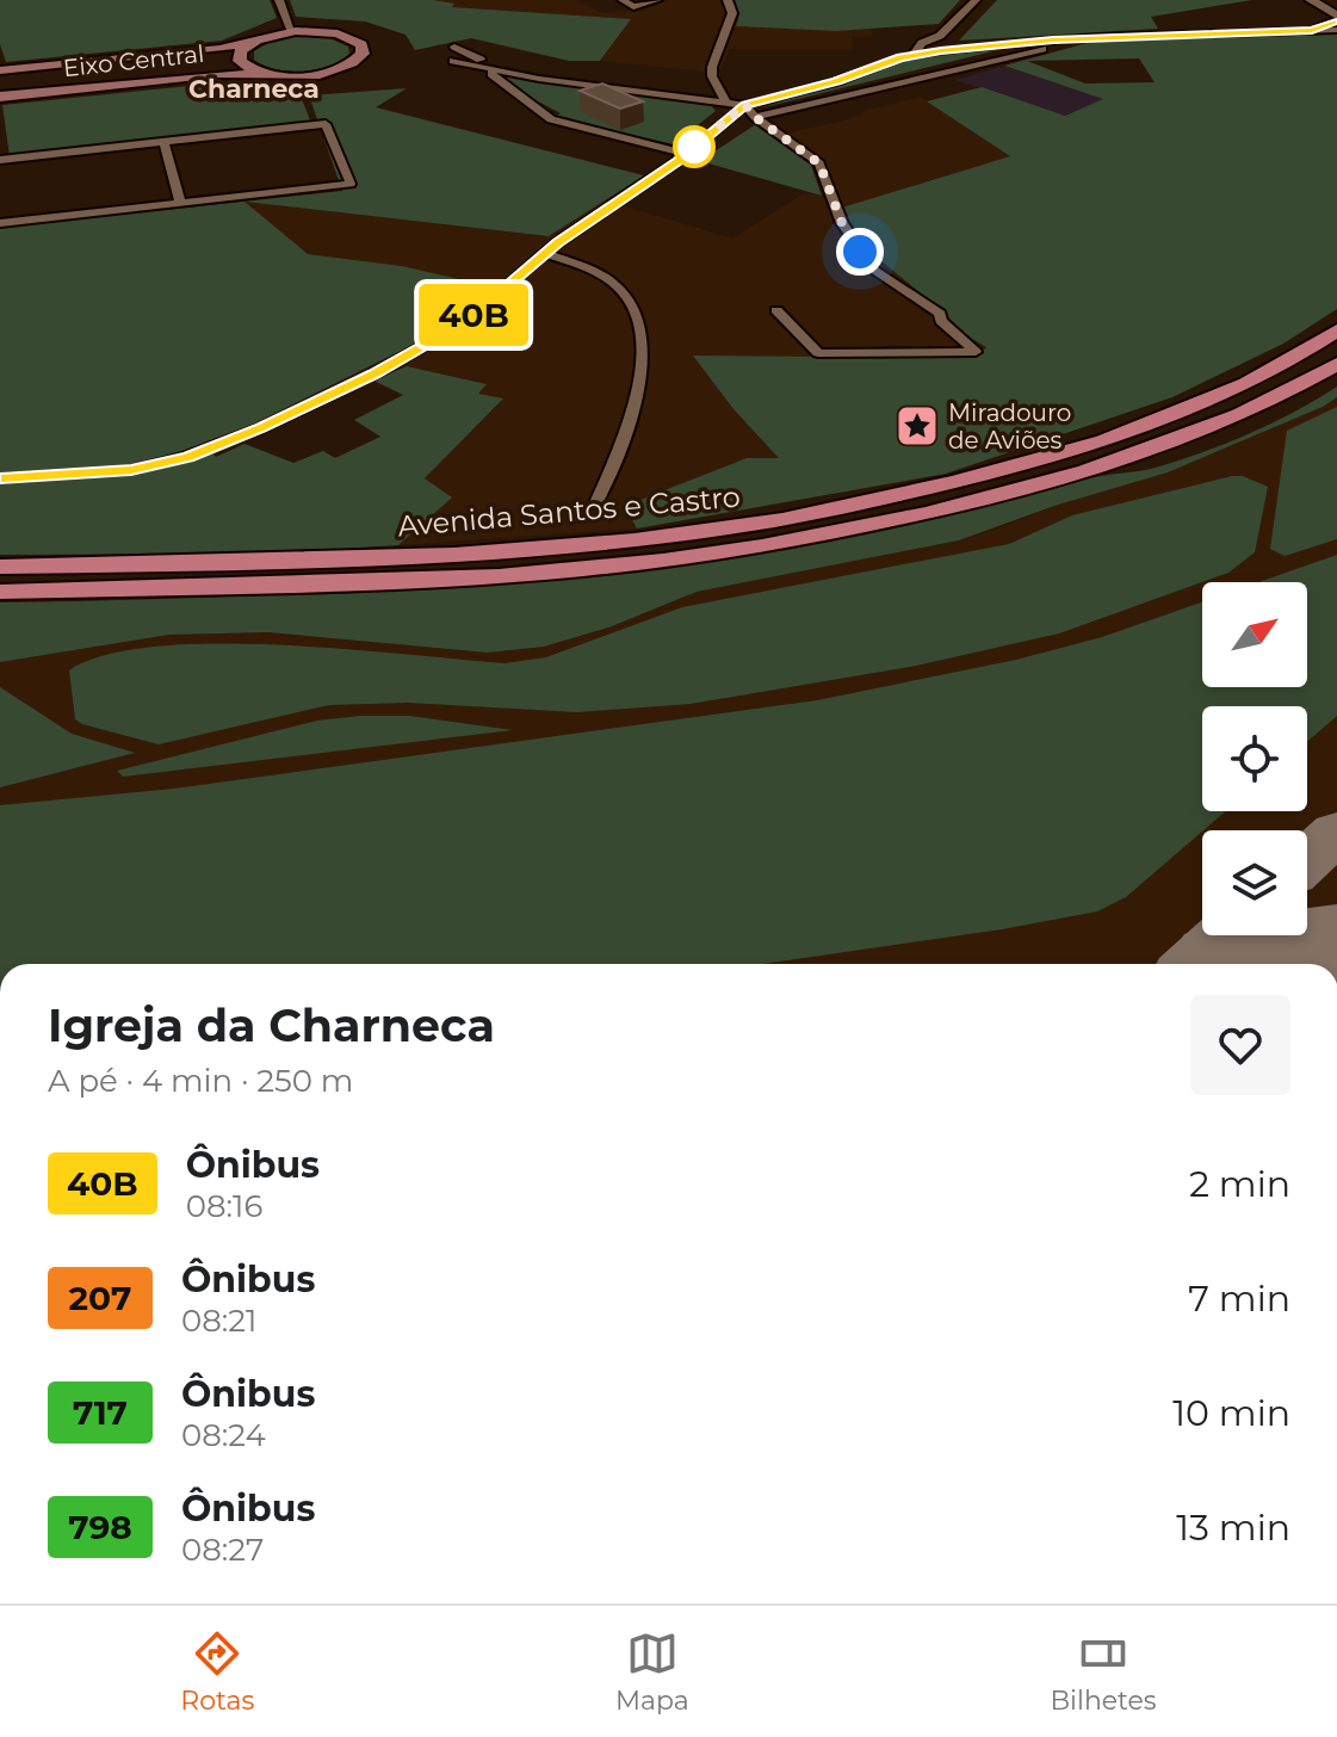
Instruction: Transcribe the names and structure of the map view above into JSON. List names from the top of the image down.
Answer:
{
  "streets": {
    "main road": ["Eixo Central", "Avenida Santos e Castro"]
  },
  "districts": ["Charneca"],
  "places": {
    "place": ["Miradouro de Aviões"]
  },
  "lines": ["bus line 40B"],
  "north": "top right",
  "page": {
    "on_map": "40B",
    "heading": ["Igreja da Charneca", "A pé · 4 min · 250 m"],
    "list": [
      {
        "mark": "40B",
        "name": "Ônibus",
        "note": "08:16",
        "value": "2 min"
      },
      {
        "mark": "207",
        "name": "Ônibus",
        "note": "08:21",
        "value": "7 min"
      },
      {
        "mark": "717",
        "name": "Ônibus",
        "note": "08:24",
        "value": "10 min"
      },
      {
        "mark": "798",
        "name": "Ônibus",
        "note": "08:27",
        "value": "13 min"
      }
    ],
    "tabs": ["Rotas", "Mapa", "Bilhetes"]
  }
}
